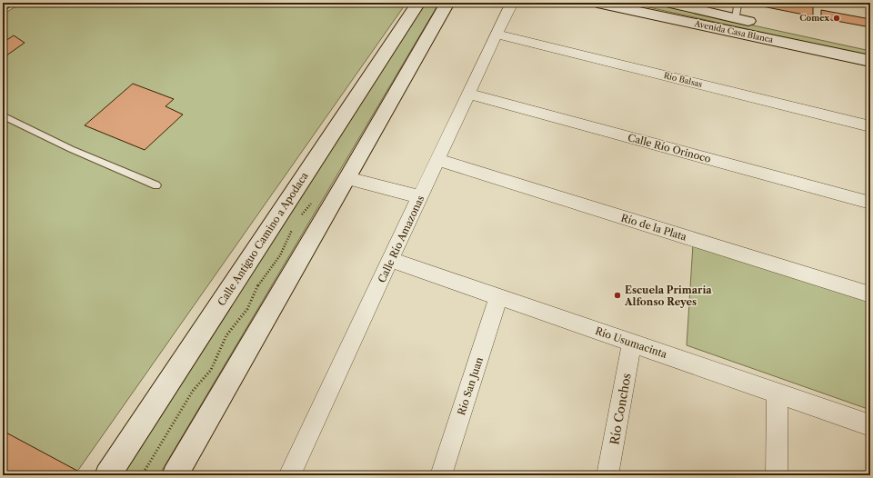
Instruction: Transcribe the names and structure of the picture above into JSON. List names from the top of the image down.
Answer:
{
  "streets": {
    "street": [
      "Avenida Casa Blanca",
      "Río Balsas",
      "Calle Río Orinoco",
      "Río de la Plata",
      "Calle Antiguo Camino a Apodaca",
      "Calle Río Amazonas",
      "Río Usumacinta",
      "Río San Juan",
      "Río Conchos"
    ]
  },
  "crossings": [
    ["Río Balsas", "Calle Río Amazonas"],
    ["Calle Río Orinoco", "Calle Río Amazonas"],
    ["Río de la Plata", "Calle Río Amazonas"],
    ["Calle Río Amazonas", "Río Usumacinta"],
    ["Río Usumacinta", "Río San Juan"],
    ["Río Usumacinta", "Río Conchos"]
  ],
  "places": ["Comex", "Escuela Primaria Alfonso Reyes"]
}
